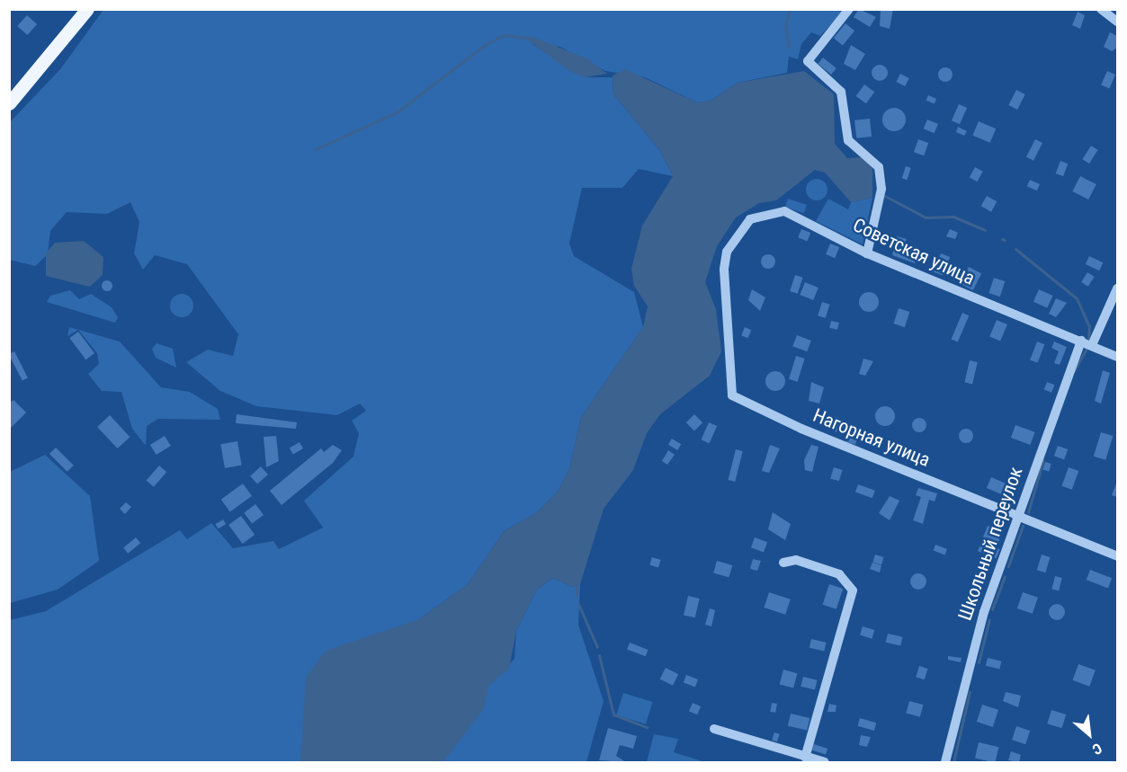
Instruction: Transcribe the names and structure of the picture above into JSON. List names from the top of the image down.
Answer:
{
  "streets": {
    "street": ["Советская улица", "Нагорная улица", "Школьный переулок"]
  },
  "crossings": [
    ["Советская улица", "Нагорная улица"],
    ["Советская улица", "Школьный переулок"],
    ["Нагорная улица", "Школьный переулок"]
  ],
  "north": "bottom right"
}
